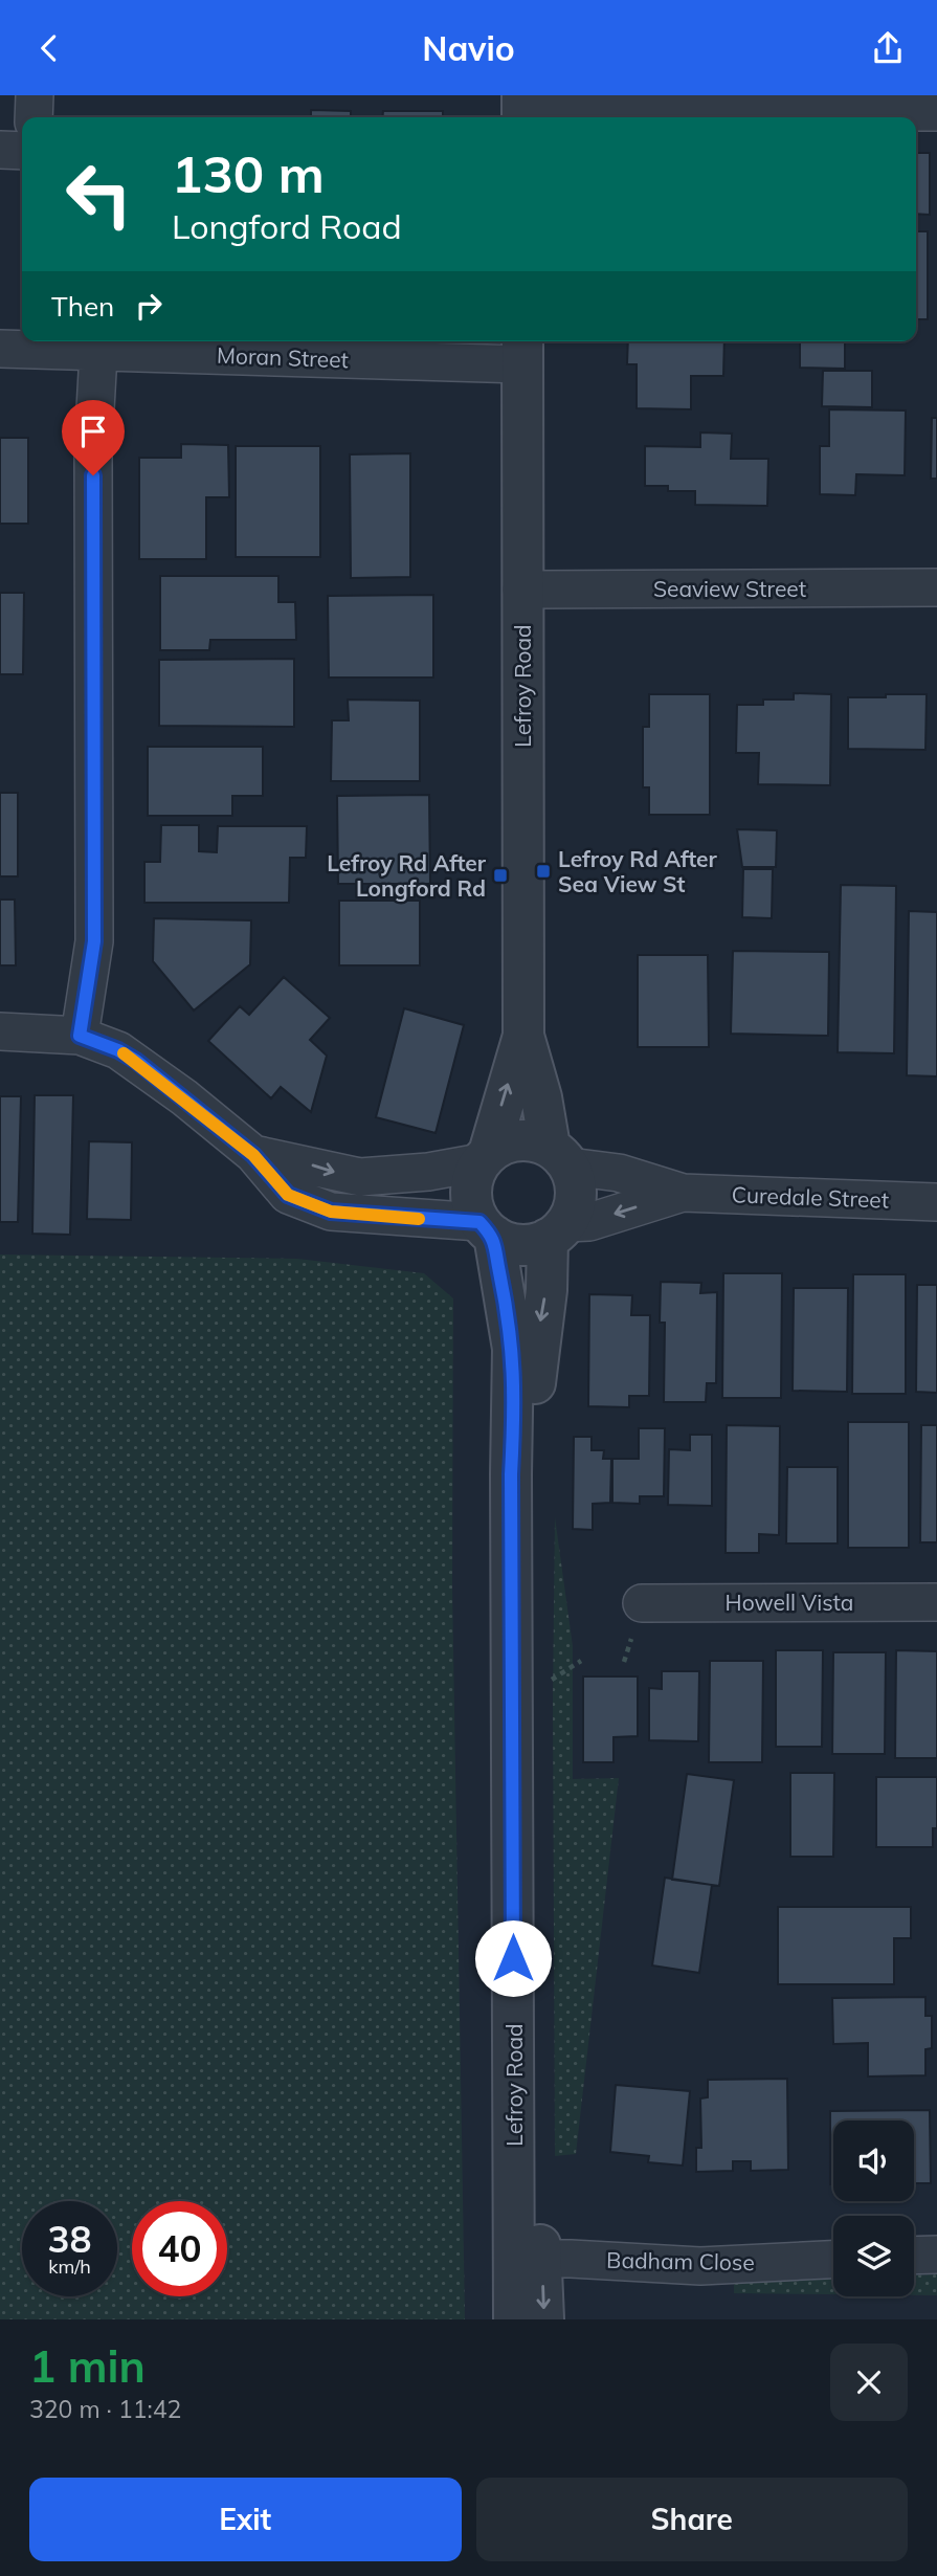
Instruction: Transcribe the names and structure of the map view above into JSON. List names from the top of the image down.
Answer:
{
  "streets": {
    "street": [
      "Moran Street",
      "Seaview Street",
      "Lefroy Road",
      "Curedale Street",
      "Howell Vista",
      "Badham Close"
    ]
  },
  "crossings": [
    ["Moran Street", "Lefroy Road"],
    ["Seaview Street", "Lefroy Road"],
    ["Lefroy Road", "Curedale Street"],
    ["Lefroy Road", "Badham Close"]
  ],
  "places": {
    "transit": ["Lefroy Rd After Sea View St", "Lefroy Rd After Longford Rd"]
  },
  "page": {
    "header": "Navio",
    "turn": ["130 m", "Longford Road"],
    "then": "Then",
    "speed": "38 km/h",
    "limit": "40",
    "heading": ["1 min", "320 m · 11:42"],
    "buttons": ["Exit", "Share"]
  }
}
